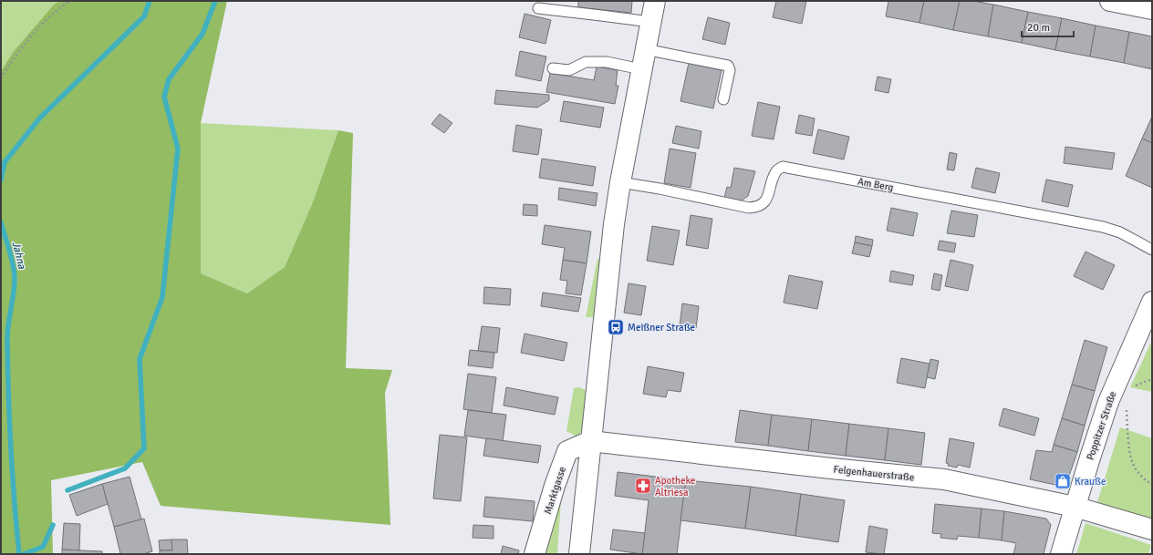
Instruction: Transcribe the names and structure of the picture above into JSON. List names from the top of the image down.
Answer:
{
  "streets": {
    "street": ["Poppitzer Straße", "Felgenhauerstraße", "Marktgasse"],
    "lane": ["Am Berg"]
  },
  "crossings": [
    ["Poppitzer Straße", "Felgenhauerstraße"],
    ["Felgenhauerstraße", "Marktgasse"]
  ],
  "water": ["Jahna"],
  "places": {
    "bus stop": ["Meißner Straße"],
    "shop": ["Krauße"],
    "pharmacy": ["Apotheke Altriesa"]
  },
  "scale_bar": "20 m"
}
